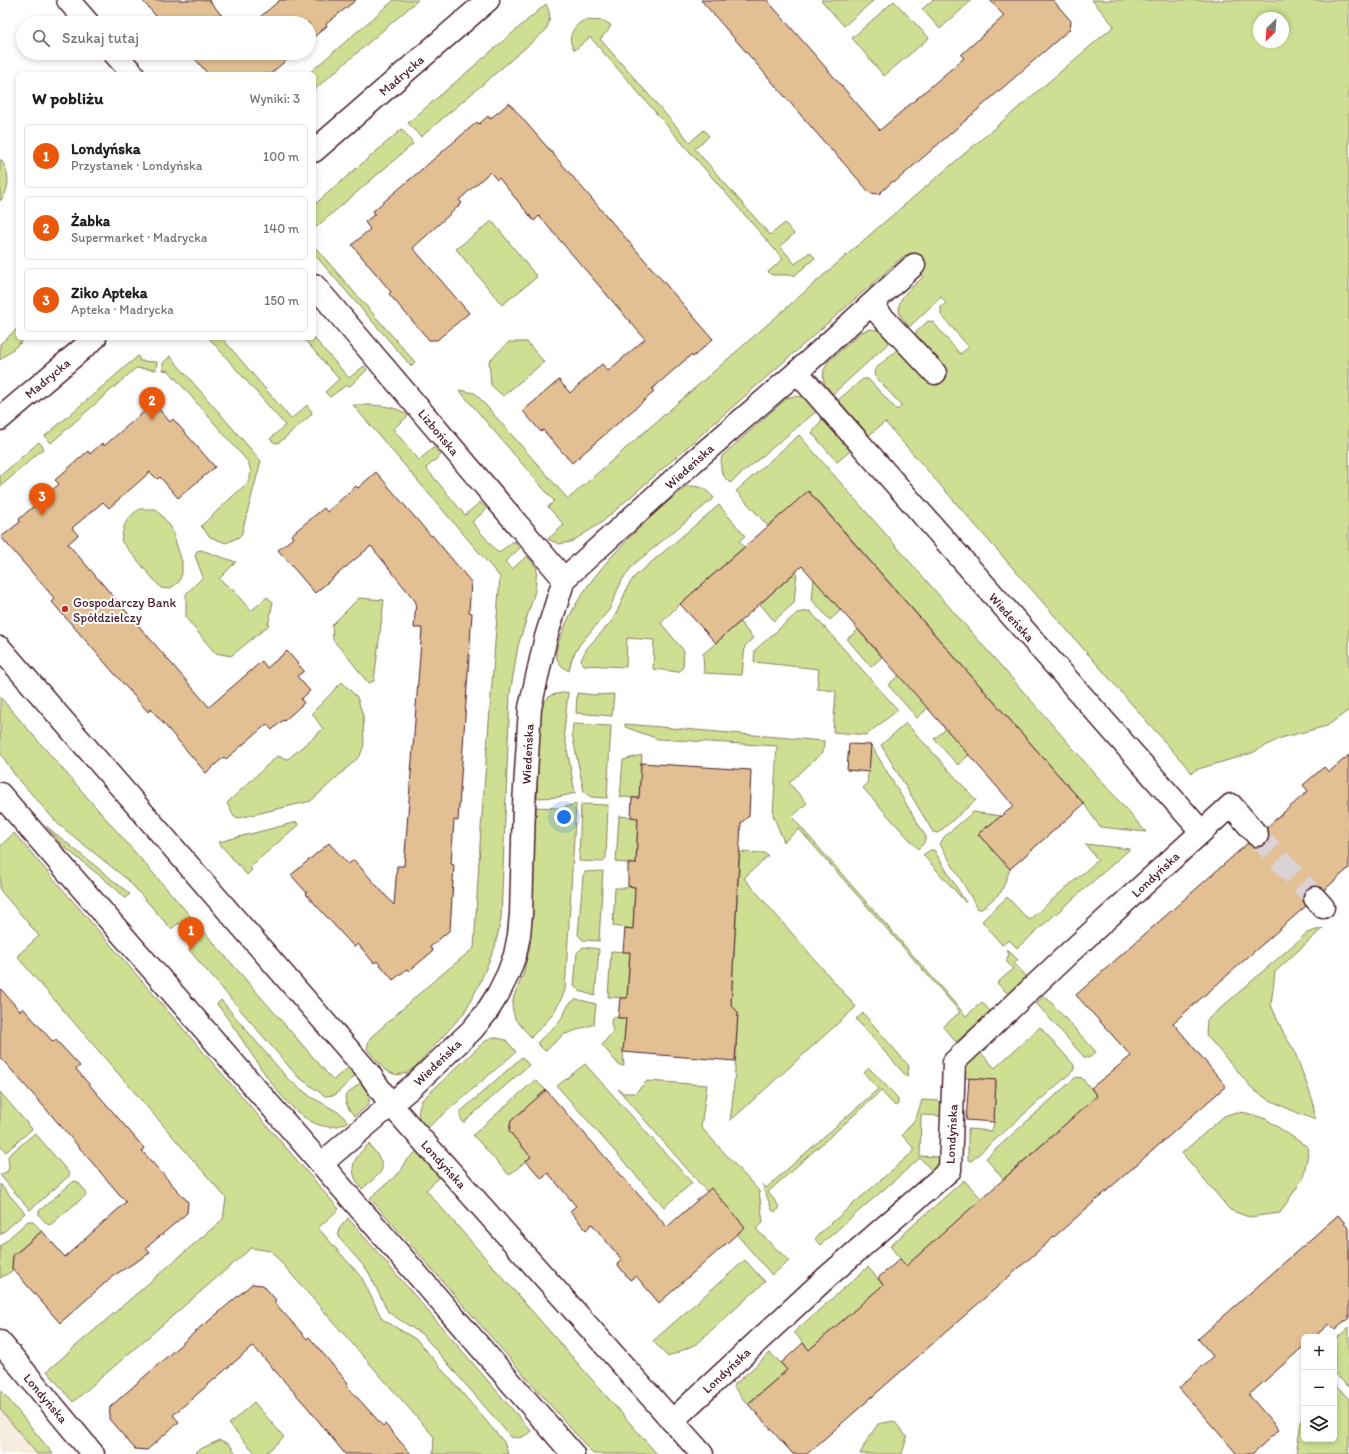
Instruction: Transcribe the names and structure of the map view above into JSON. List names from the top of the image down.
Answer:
{
  "streets": {
    "street": [
      "Madrycka",
      "Lizbońska",
      "Wiedeńska",
      "Londyńska"
    ]
  },
  "crossings": [
    ["Lizbońska", "Wiedeńska"],
    ["Wiedeńska", "Londyńska"]
  ],
  "places": ["Gospodarczy Bank Spółdzielczy"],
  "north": "bottom left",
  "page": {
    "search": "Szukaj tutaj",
    "heading": ["W pobliżu", "Wyniki: 3"],
    "list": [
      {
        "mark": "1",
        "name": "Londyńska",
        "note": "Przystanek · Londyńska",
        "value": "100 m"
      },
      {
        "mark": "2",
        "name": "Żabka",
        "note": "Supermarket · Madrycka",
        "value": "140 m"
      },
      {
        "mark": "3",
        "name": "Ziko Apteka",
        "note": "Apteka · Madrycka",
        "value": "150 m"
      }
    ],
    "pins": ["2", "3", "1"],
    "map_buttons": ["+", "−"]
  }
}
